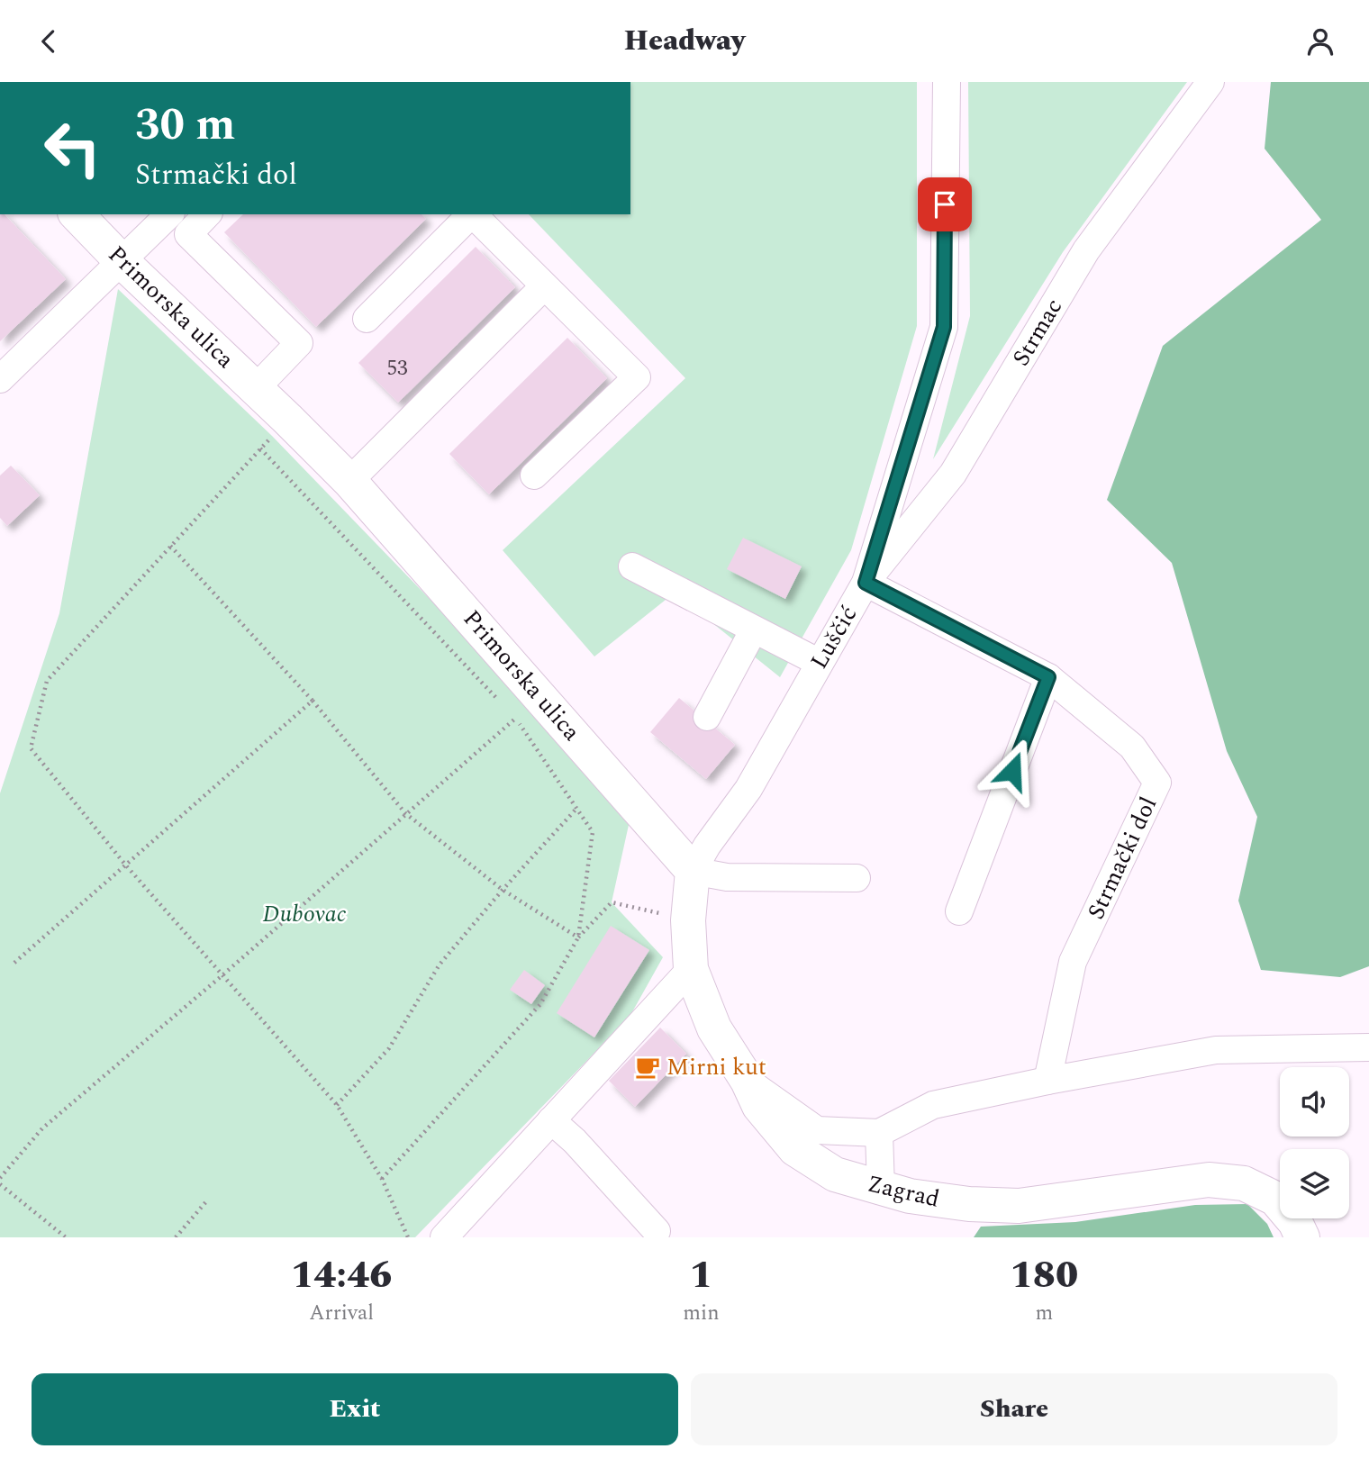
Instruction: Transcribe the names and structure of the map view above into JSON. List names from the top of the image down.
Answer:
{
  "streets": {
    "main road": ["Primorska ulica", "Zagrad"],
    "street": ["Strmac", "Luščić", "Strmački dol"]
  },
  "crossings": [
    ["Primorska ulica", "Luščić"],
    ["Primorska ulica", "Zagrad"],
    ["Strmac", "Luščić"],
    ["Strmac", "Strmački dol"],
    ["Luščić", "Strmački dol"],
    ["Luščić", "Zagrad"]
  ],
  "parks": ["Dubovac"],
  "places": {
    "cafe": ["Mirni kut"]
  },
  "house_numbers": ["53"],
  "page": {
    "header": "Headway",
    "turn": ["30 m", "Strmački dol"],
    "eta": [
      "14:46",
      "Arrival",
      "1",
      "min",
      "180",
      "m"
    ],
    "buttons": ["Exit", "Share"]
  }
}
